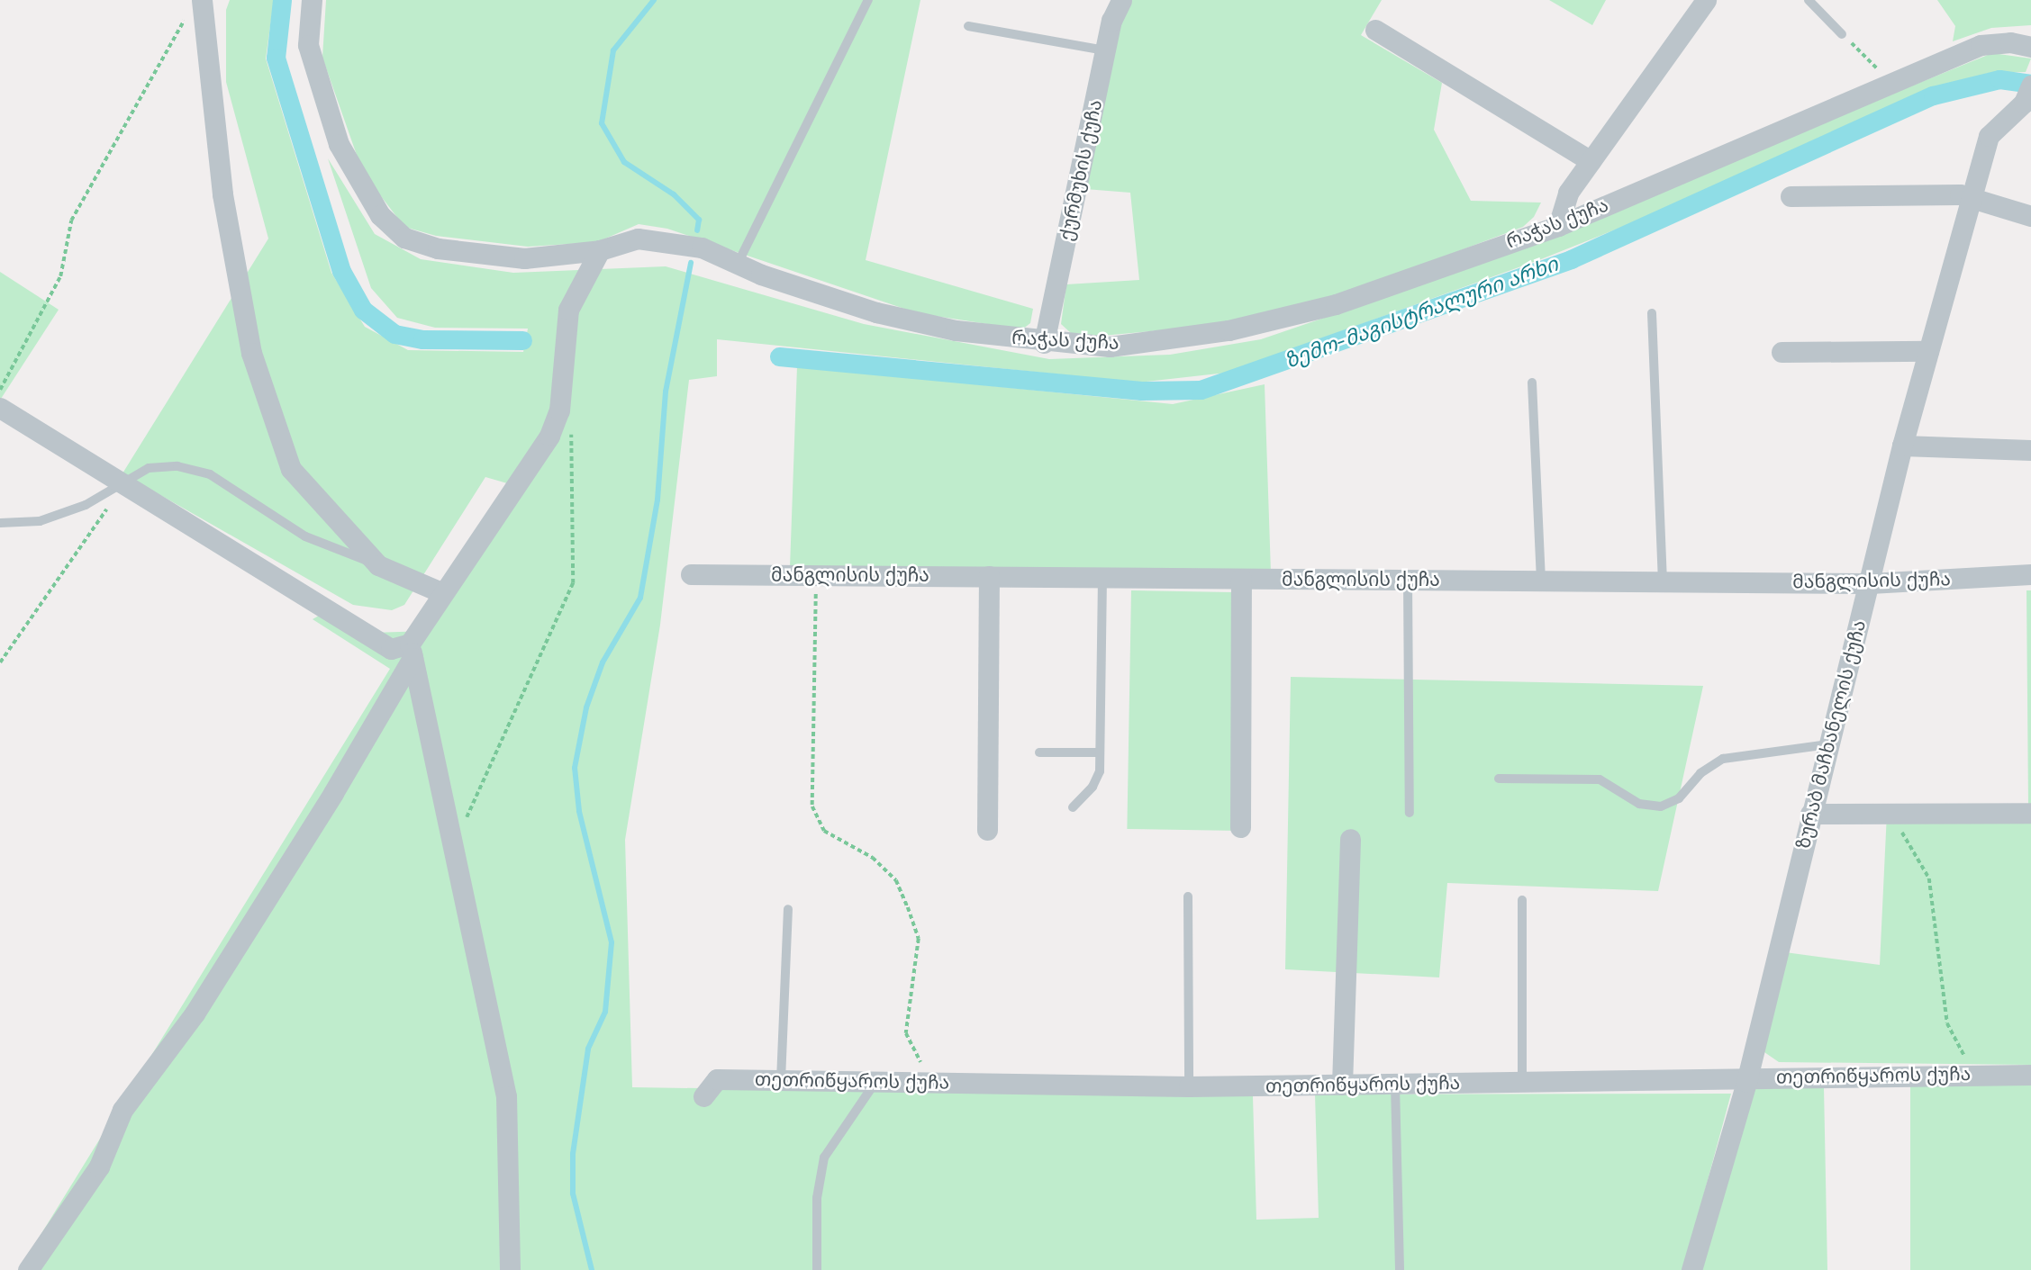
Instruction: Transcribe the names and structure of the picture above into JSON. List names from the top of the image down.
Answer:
{
  "streets": {
    "street": [
      "ქურმუხის ქუჩა",
      "რაჭას ქუჩა",
      "მანგლისის ქუჩა",
      "ზურაბ მაჩხანელის ქუჩა",
      "თეთრიწყაროს ქუჩა"
    ]
  },
  "crossings": [
    ["ქურმუხის ქუჩა", "რაჭას ქუჩა"],
    ["მანგლისის ქუჩა", "ზურაბ მაჩხანელის ქუჩა"],
    ["ზურაბ მაჩხანელის ქუჩა", "თეთრიწყაროს ქუჩა"]
  ],
  "water": ["ზემო-მაგისტრალური არხი"]
}
